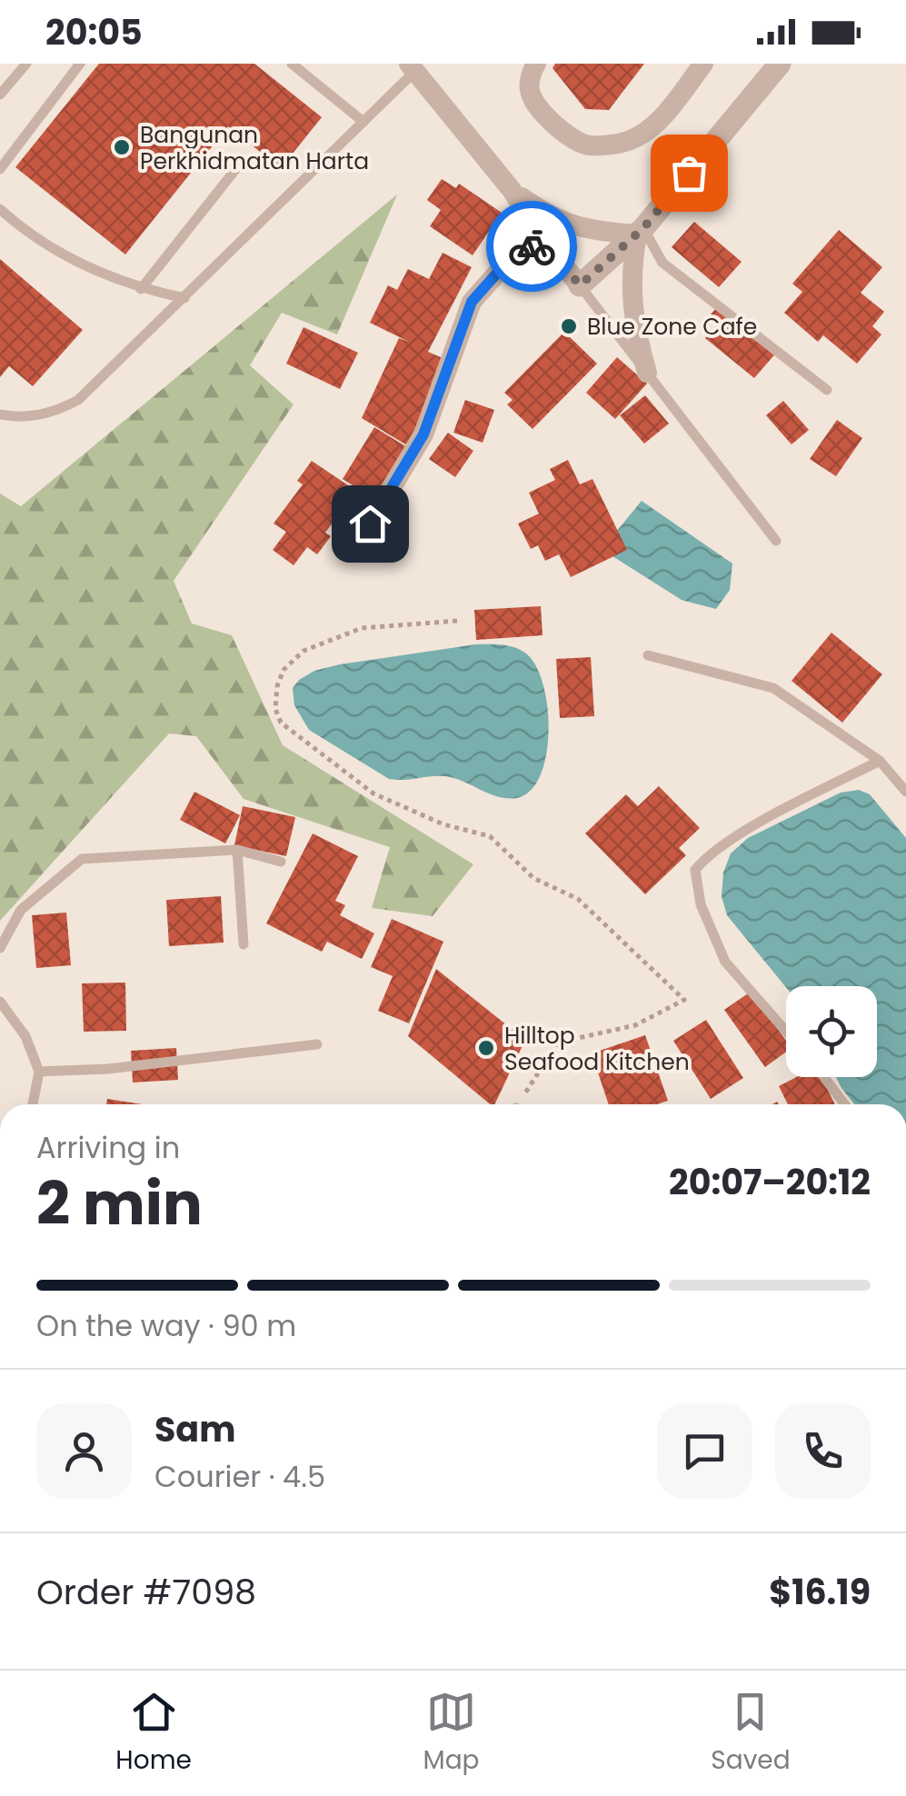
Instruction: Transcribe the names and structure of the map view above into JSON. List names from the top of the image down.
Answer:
{
  "places": ["Bangunan Perkhidmatan Harta", "Blue Zone Cafe", "Hilltop Seafood Kitchen"],
  "page": {
    "status": "20:05",
    "heading": ["2 min", "Arriving in", "20:07–20:12"],
    "panel": [
      "Sam",
      "Courier · 4.5",
      "Order #7098",
      "$16.19"
    ],
    "bar": "On the way · 90 m",
    "tabs": ["Home", "Map", "Saved"]
  }
}
